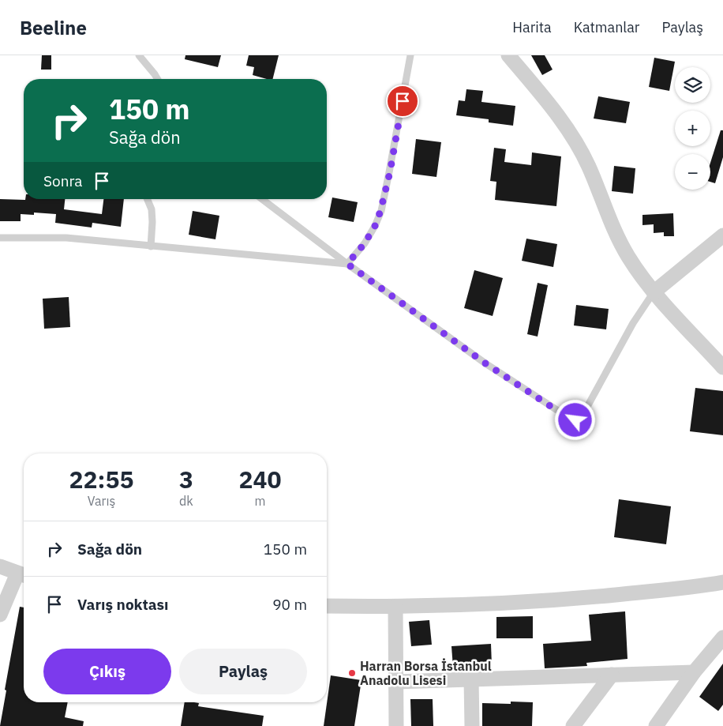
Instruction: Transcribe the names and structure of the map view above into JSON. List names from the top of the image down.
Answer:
{
  "places": ["Harran Borsa İstanbul Anadolu Lisesi"],
  "page": {
    "header": "Beeline",
    "nav": ["Harita", "Katmanlar", "Paylaş"],
    "map_buttons": ["+", "−"],
    "turn": ["150 m", "Sağa dön"],
    "then": "Sonra",
    "eta": [
      "22:55",
      "Varış",
      "3",
      "dk",
      "240",
      "m"
    ],
    "list": [
      {
        "name": "Sağa dön",
        "value": "150 m"
      },
      {
        "name": "Varış noktası",
        "value": "90 m"
      }
    ],
    "buttons": ["Çıkış", "Paylaş"]
  }
}
